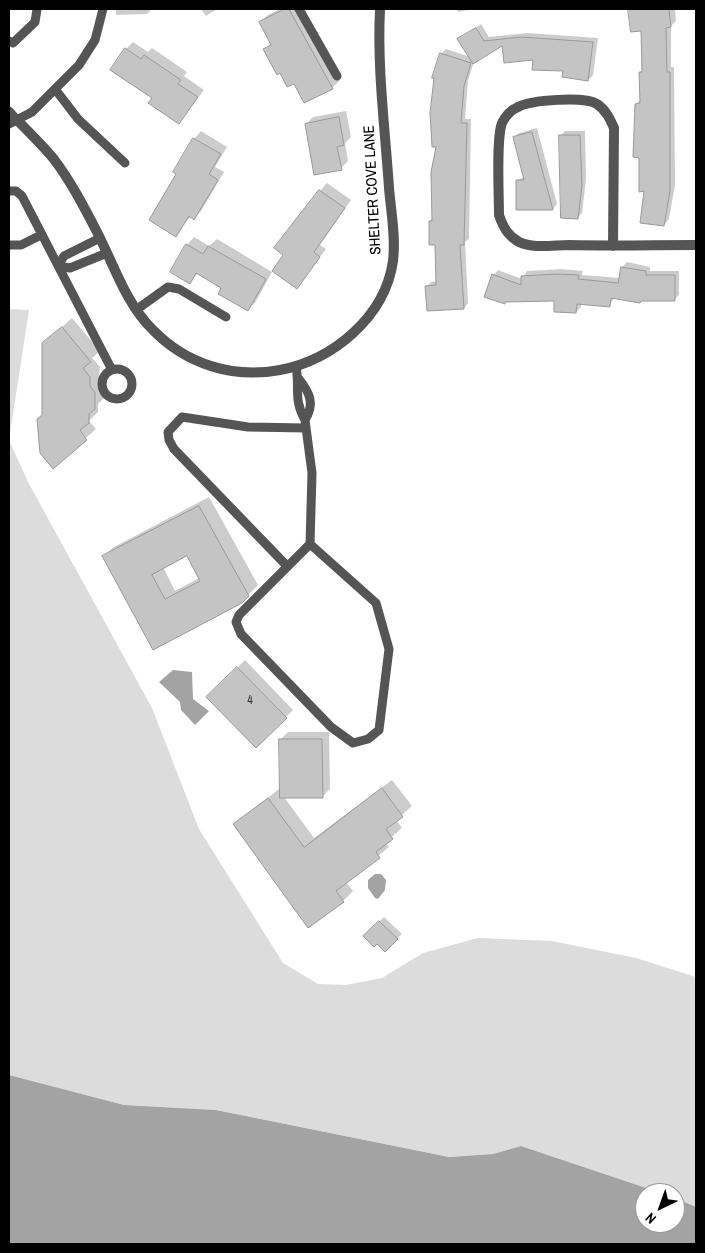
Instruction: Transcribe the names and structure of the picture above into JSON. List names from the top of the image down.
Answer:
{
  "streets": {
    "street": ["SHELTER COVE LANE"]
  },
  "house_numbers": ["4"],
  "north": "bottom left"
}
